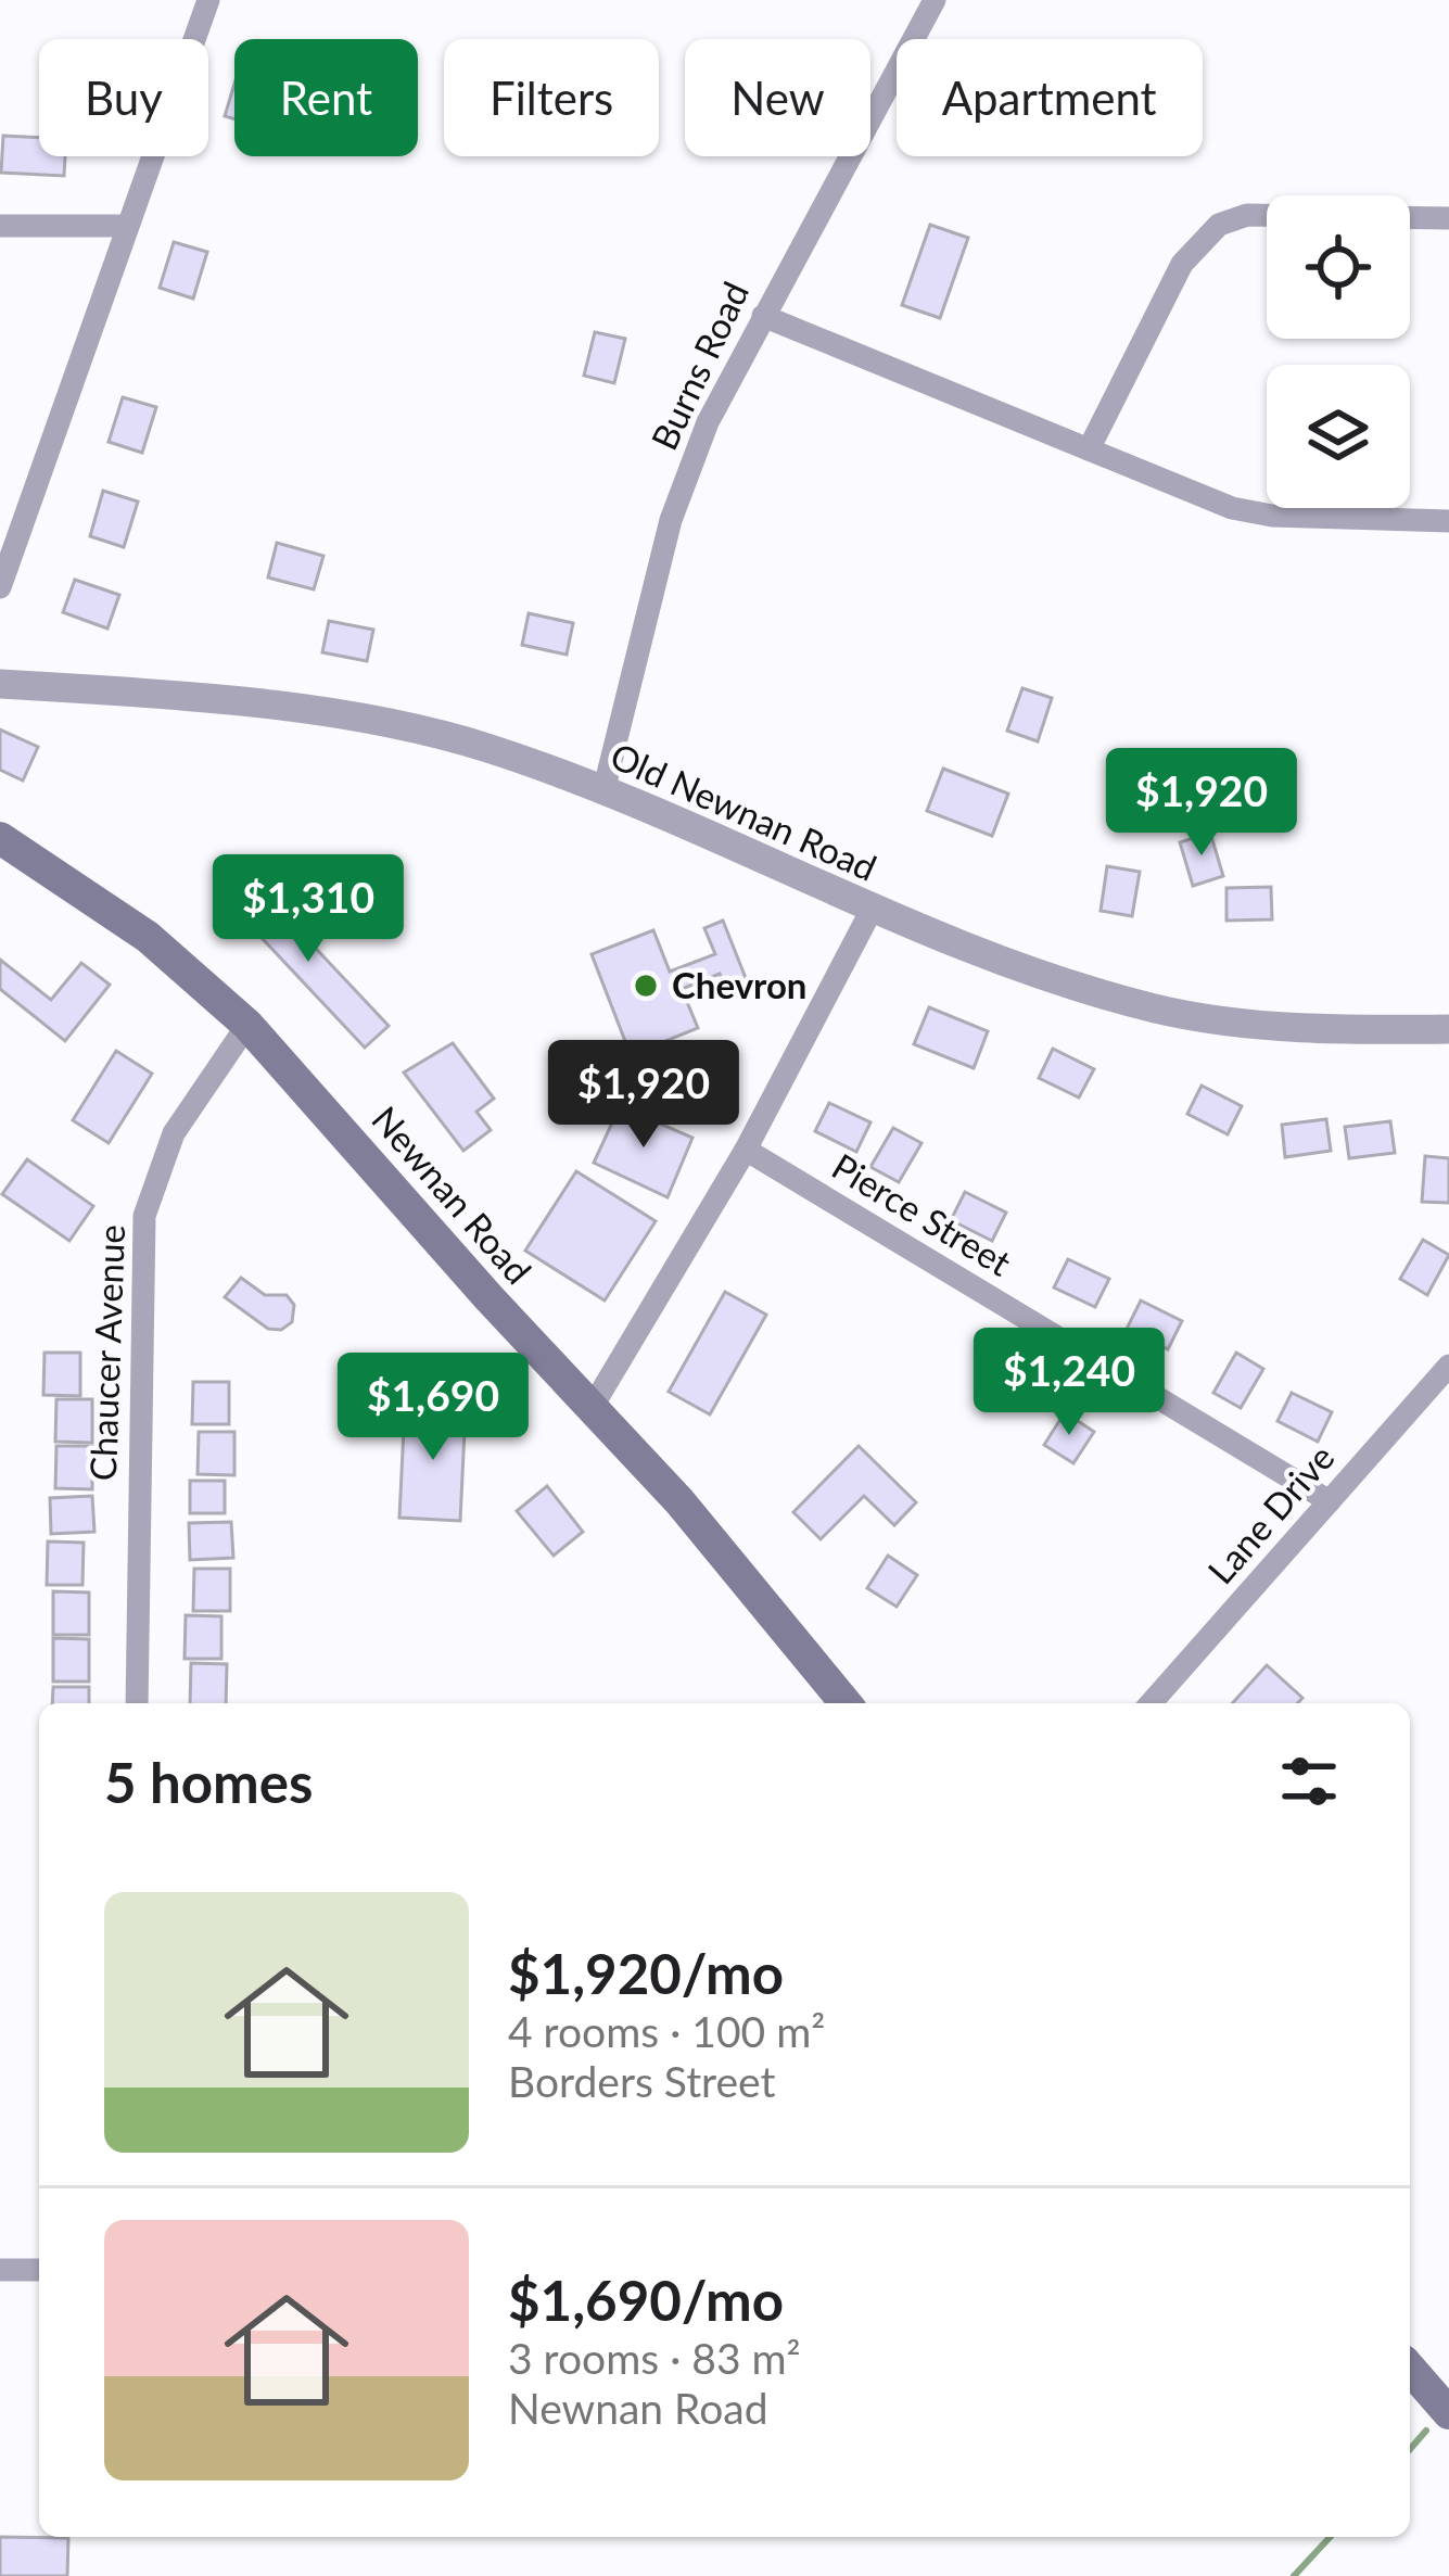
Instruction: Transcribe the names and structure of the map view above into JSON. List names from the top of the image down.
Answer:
{
  "streets": {
    "main road": ["Newnan Road"],
    "street": [
      "Burns Road",
      "Old Newnan Road",
      "Pierce Street",
      "Chaucer Avenue",
      "Lane Drive"
    ]
  },
  "crossings": [
    ["Burns Road", "Old Newnan Road"],
    ["Newnan Road", "Chaucer Avenue"],
    ["Pierce Street", "Lane Drive"]
  ],
  "places": ["Chevron"],
  "page": {
    "chip": [
      "Buy",
      "Rent",
      "Filters",
      "New",
      "Apartment"
    ],
    "price": [
      "$1,920",
      "$1,310",
      "$1,920",
      "$1,240",
      "$1,690"
    ],
    "heading": "5 homes",
    "list": [
      {
        "name": "$1,920/mo",
        "note": "4 rooms · 100 m² · Borders Street"
      },
      {
        "name": "$1,690/mo",
        "note": "3 rooms · 83 m² · Newnan Road"
      }
    ]
  }
}
